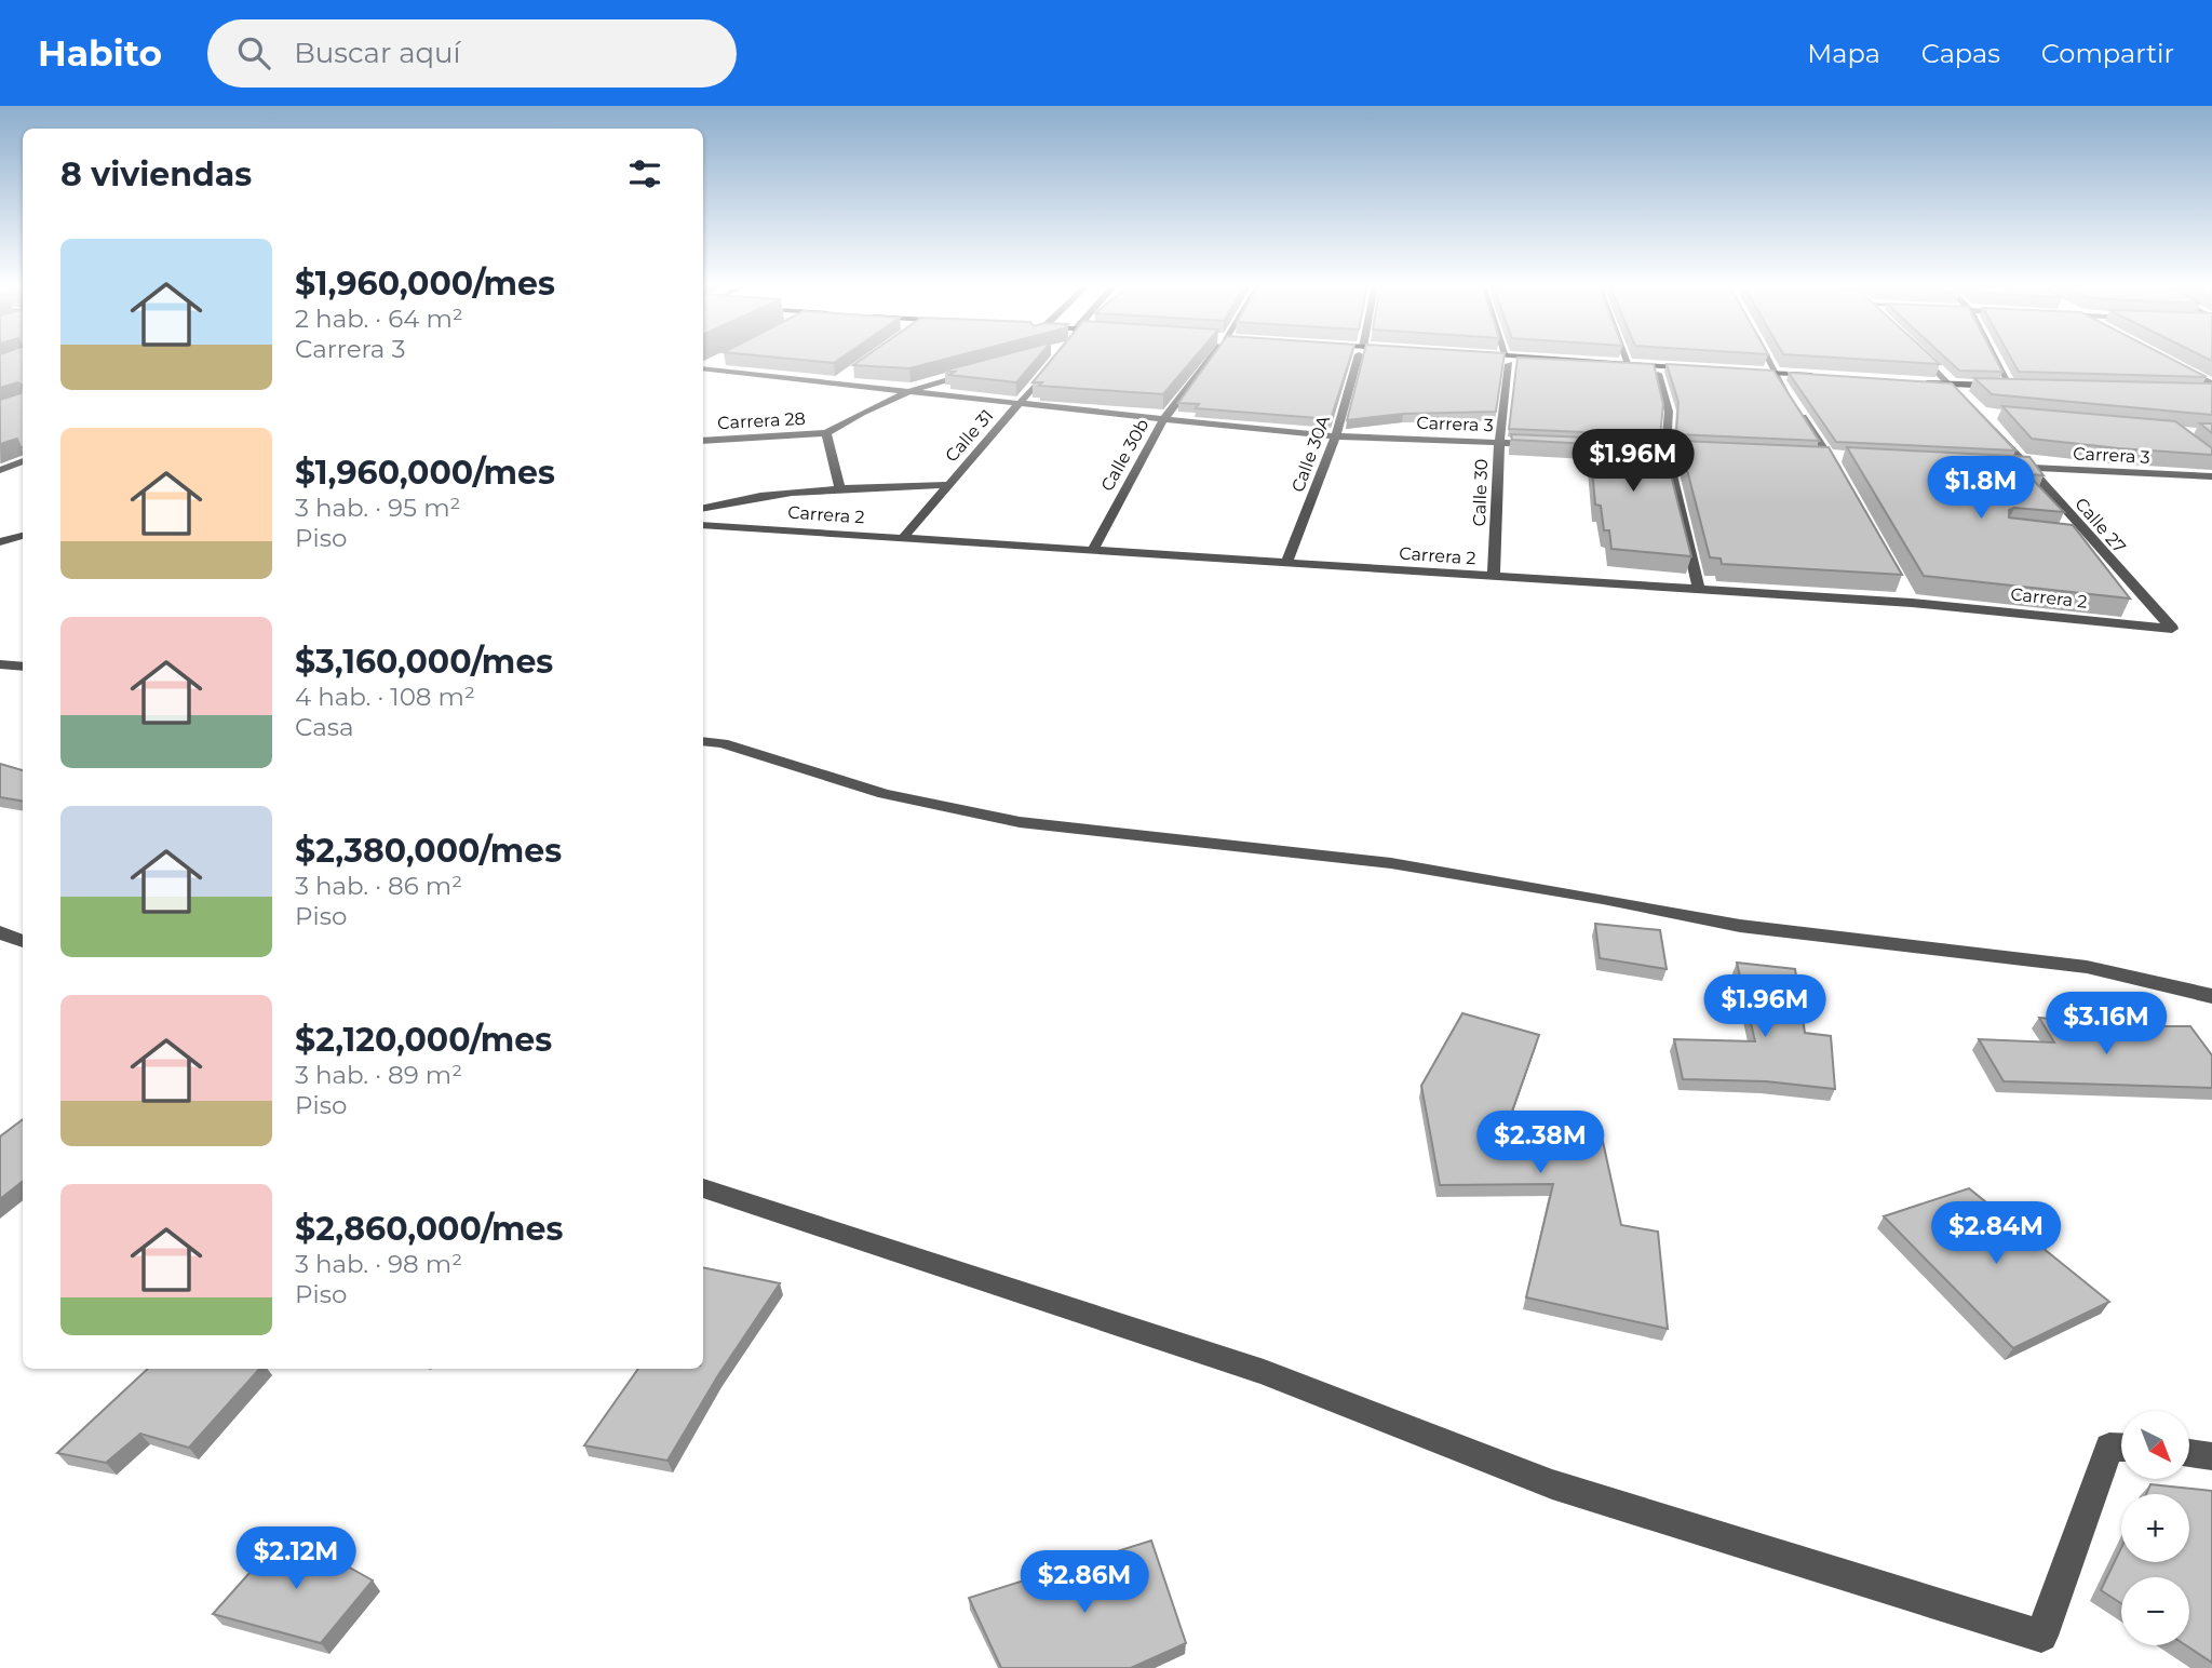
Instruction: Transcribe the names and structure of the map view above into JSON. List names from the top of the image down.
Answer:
{
  "streets": {
    "street": [
      "Carrera 28",
      "Carrera 3",
      "Calle 31",
      "Calle 30A",
      "Calle 30b",
      "Calle 30",
      "Carrera 2",
      "Calle 27"
    ]
  },
  "crossings": [
    ["Carrera 3", "Calle 31"],
    ["Carrera 3", "Calle 30A"],
    ["Carrera 3", "Calle 30b"],
    ["Carrera 3", "Calle 30"],
    ["Carrera 3", "Calle 27"],
    ["Calle 31", "Carrera 2"],
    ["Calle 30A", "Carrera 2"],
    ["Calle 30b", "Carrera 2"],
    ["Calle 30", "Carrera 2"],
    ["Carrera 2", "Calle 27"]
  ],
  "north": "bottom right",
  "page": {
    "header": "Habito",
    "search": "Buscar aquí",
    "nav": ["Mapa", "Capas", "Compartir"],
    "heading": "8 viviendas",
    "list": [
      {
        "name": "$1,960,000/mes",
        "note": "2 hab. · 64 m² · Carrera 3"
      },
      {
        "name": "$1,960,000/mes",
        "note": "3 hab. · 95 m² · Piso"
      },
      {
        "name": "$3,160,000/mes",
        "note": "4 hab. · 108 m² · Casa"
      },
      {
        "name": "$2,380,000/mes",
        "note": "3 hab. · 86 m² · Piso"
      },
      {
        "name": "$2,120,000/mes",
        "note": "3 hab. · 89 m² · Piso"
      },
      {
        "name": "$2,860,000/mes",
        "note": "3 hab. · 98 m² · Piso"
      }
    ],
    "price": [
      "$1.96M",
      "$1.8M",
      "$1.96M",
      "$3.16M",
      "$2.38M",
      "$2.84M",
      "$2.12M",
      "$2.86M"
    ],
    "map_buttons": ["+", "−"]
  }
}
